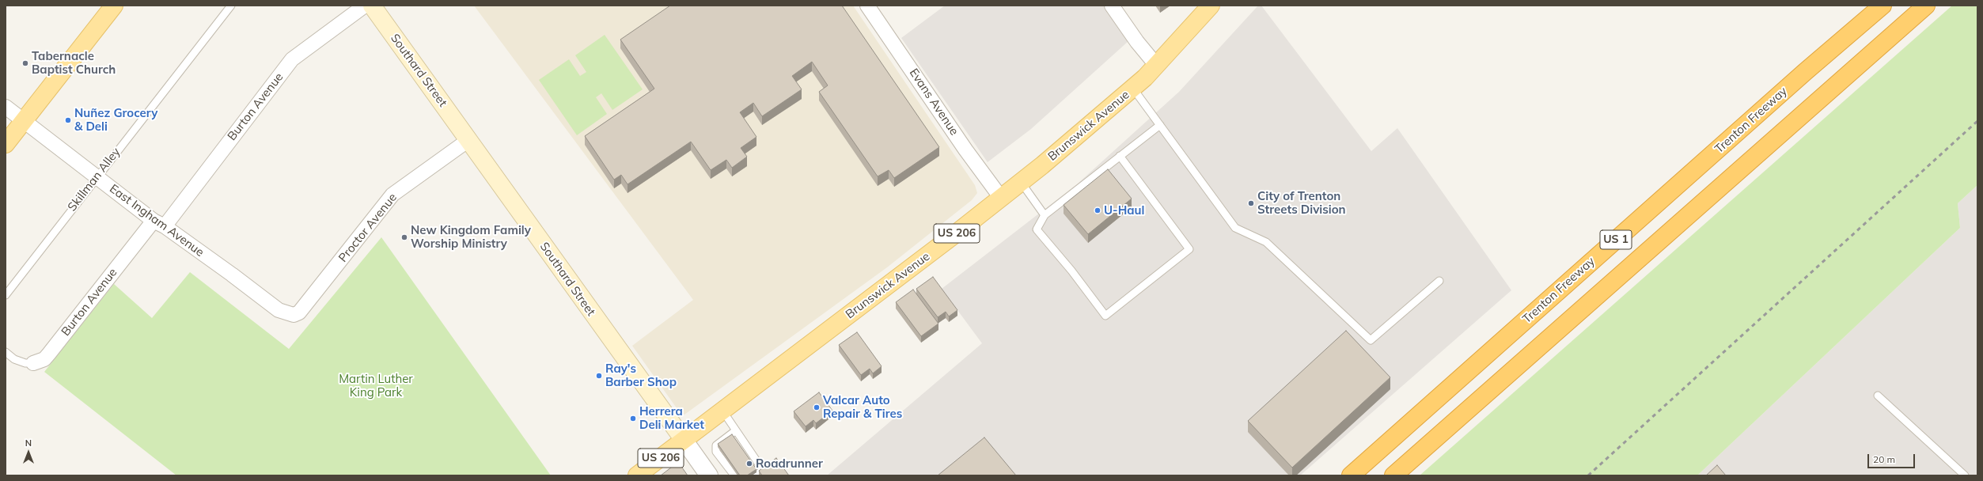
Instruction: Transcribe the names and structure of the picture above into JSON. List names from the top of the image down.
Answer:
{
  "streets": {
    "highway": ["Trenton Freeway", "US 1"],
    "main road": ["Southard Street", "Brunswick Avenue", "US 206"],
    "street": [
      "Evans Avenue",
      "Burton Avenue",
      "East Ingham Avenue",
      "Proctor Avenue"
    ],
    "lane": ["Skillman Alley"]
  },
  "crossings": [
    ["Southard Street", "Brunswick Avenue"],
    ["Southard Street", "Proctor Avenue"],
    ["Evans Avenue", "Brunswick Avenue"],
    ["Burton Avenue", "East Ingham Avenue"],
    ["Skillman Alley", "East Ingham Avenue"],
    ["East Ingham Avenue", "Proctor Avenue"]
  ],
  "parks": ["Martin Luther King Park"],
  "places": [
    "Tabernacle Baptist Church",
    "Nuñez Grocery & Deli",
    "City of Trenton Streets Division",
    "U-Haul",
    "New Kingdom Family Worship Ministry",
    "Ray's Barber Shop",
    "Valcar Auto Repair & Tires",
    "Herrera Deli Market",
    "Roadrunner"
  ],
  "scale_bar": "20 m",
  "north": "top"
}
